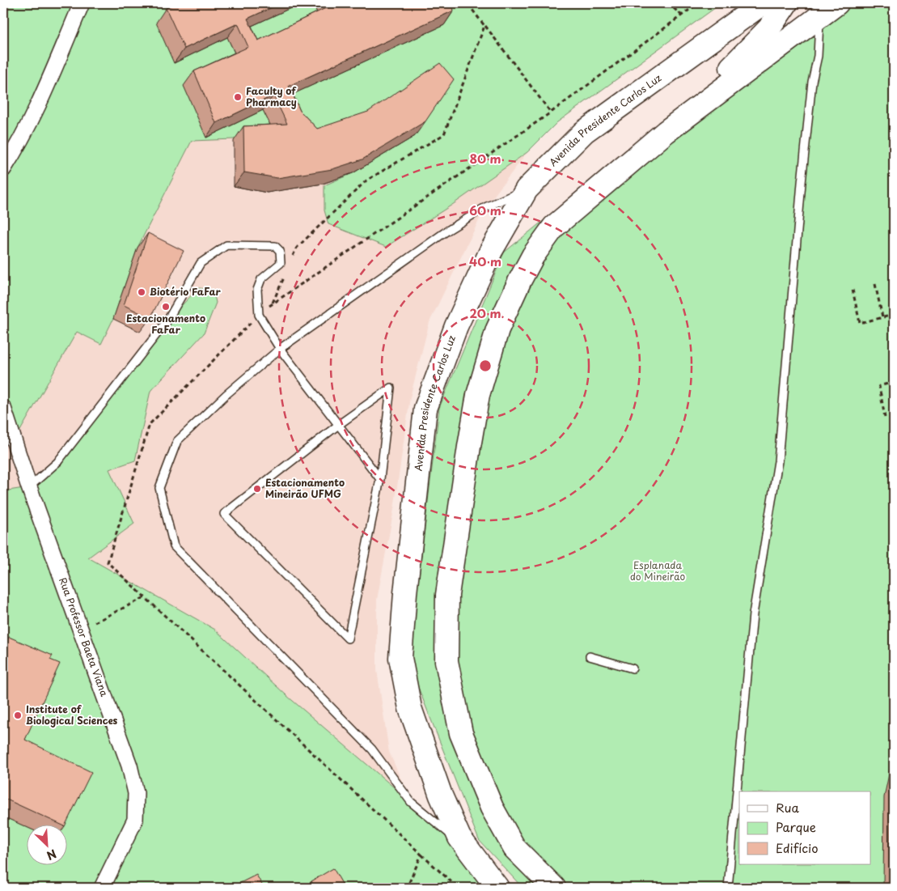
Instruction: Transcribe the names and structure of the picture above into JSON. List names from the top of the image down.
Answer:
{
  "streets": {
    "main road": ["Avenida Presidente Carlos Luz"],
    "street": ["Rua Professor Baeta Viana"]
  },
  "parks": ["Esplanada do Mineirão"],
  "places": [
    "Faculty of Pharmacy",
    "Biotério FaFar",
    "Estacionamento FaFar",
    "Estacionamento Mineirão UFMG",
    "Institute of Biological Sciences"
  ],
  "legend": ["Rua", "Parque", "Edifício"],
  "north": "bottom right",
  "rings": [
    "80 m",
    "60 m",
    "40 m",
    "20 m"
  ]
}
